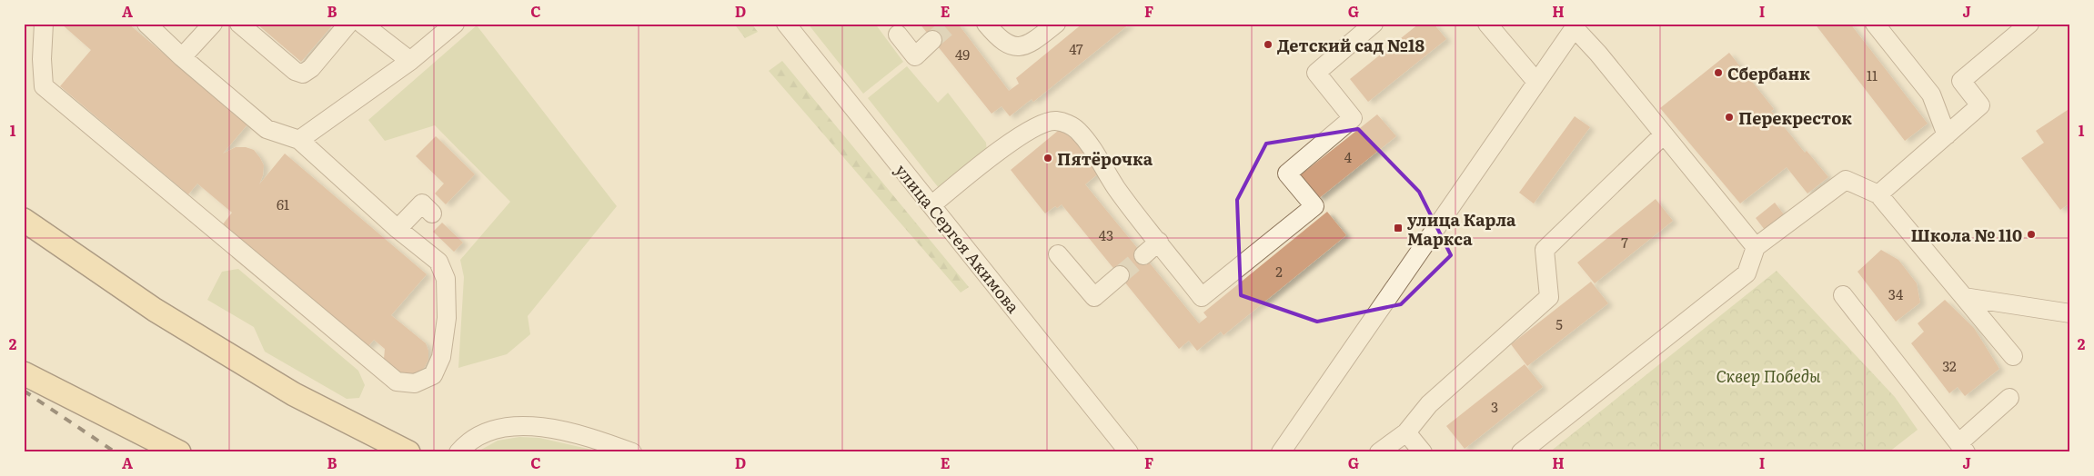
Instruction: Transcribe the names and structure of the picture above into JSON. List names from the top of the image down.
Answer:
{
  "streets": {
    "street": ["улица Сергея Акимова"]
  },
  "parks": ["Сквер Победы"],
  "places": {
    "other": [
      "Детский сад №18",
      "Сбербанк",
      "Перекресток",
      "Пятёрочка",
      "Школа № 110"
    ],
    "transit": ["улица Карла Маркса"]
  },
  "house_numbers": [
    "47",
    "49",
    "11",
    "4",
    "61",
    "43",
    "7",
    "2",
    "34",
    "5",
    "32",
    "3"
  ],
  "grid": {
    "columns": [
      "A",
      "B",
      "C",
      "D",
      "E",
      "F",
      "G",
      "H",
      "I",
      "J"
    ],
    "rows": ["1", "2"]
  }
}
